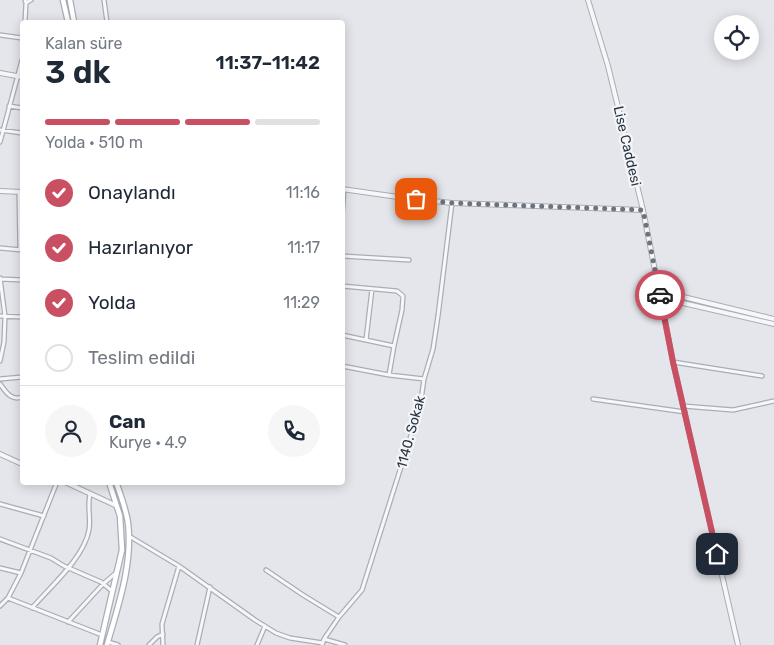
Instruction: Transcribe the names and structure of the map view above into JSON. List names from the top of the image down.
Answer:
{
  "streets": {
    "street": ["Lise Caddesi", "1140. Sokak"]
  },
  "page": {
    "heading": ["3 dk", "Kalan süre", "11:37–11:42"],
    "panel": ["Can", "Kurye · 4.9"],
    "bar": "Yolda · 510 m",
    "list": [
      ["Onaylandı", "11:16"],
      ["Hazırlanıyor", "11:17"],
      ["Yolda", "11:29"],
      "Teslim edildi"
    ]
  }
}
